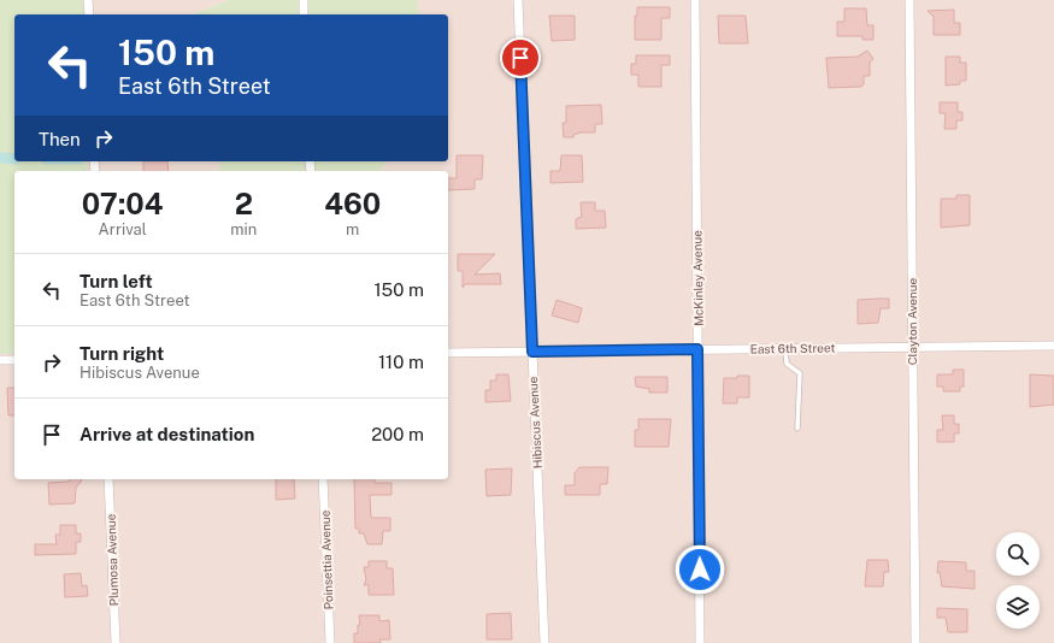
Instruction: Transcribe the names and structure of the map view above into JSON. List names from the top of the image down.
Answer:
{
  "streets": {
    "street": [
      "McKinley Avenue",
      "Clayton Avenue",
      "East 6th Street",
      "Hibiscus Avenue",
      "Plumosa Avenue",
      "Poinsettia Avenue"
    ]
  },
  "crossings": [
    ["McKinley Avenue", "East 6th Street"],
    ["Clayton Avenue", "East 6th Street"],
    ["East 6th Street", "Hibiscus Avenue"]
  ],
  "page": {
    "turn": ["150 m", "East 6th Street"],
    "then": "Then",
    "eta": [
      "07:04",
      "Arrival",
      "2",
      "min",
      "460",
      "m"
    ],
    "list": [
      {
        "name": "Turn left",
        "note": "East 6th Street",
        "value": "150 m"
      },
      {
        "name": "Turn right",
        "note": "Hibiscus Avenue",
        "value": "110 m"
      },
      {
        "name": "Arrive at destination",
        "value": "200 m"
      }
    ]
  }
}
